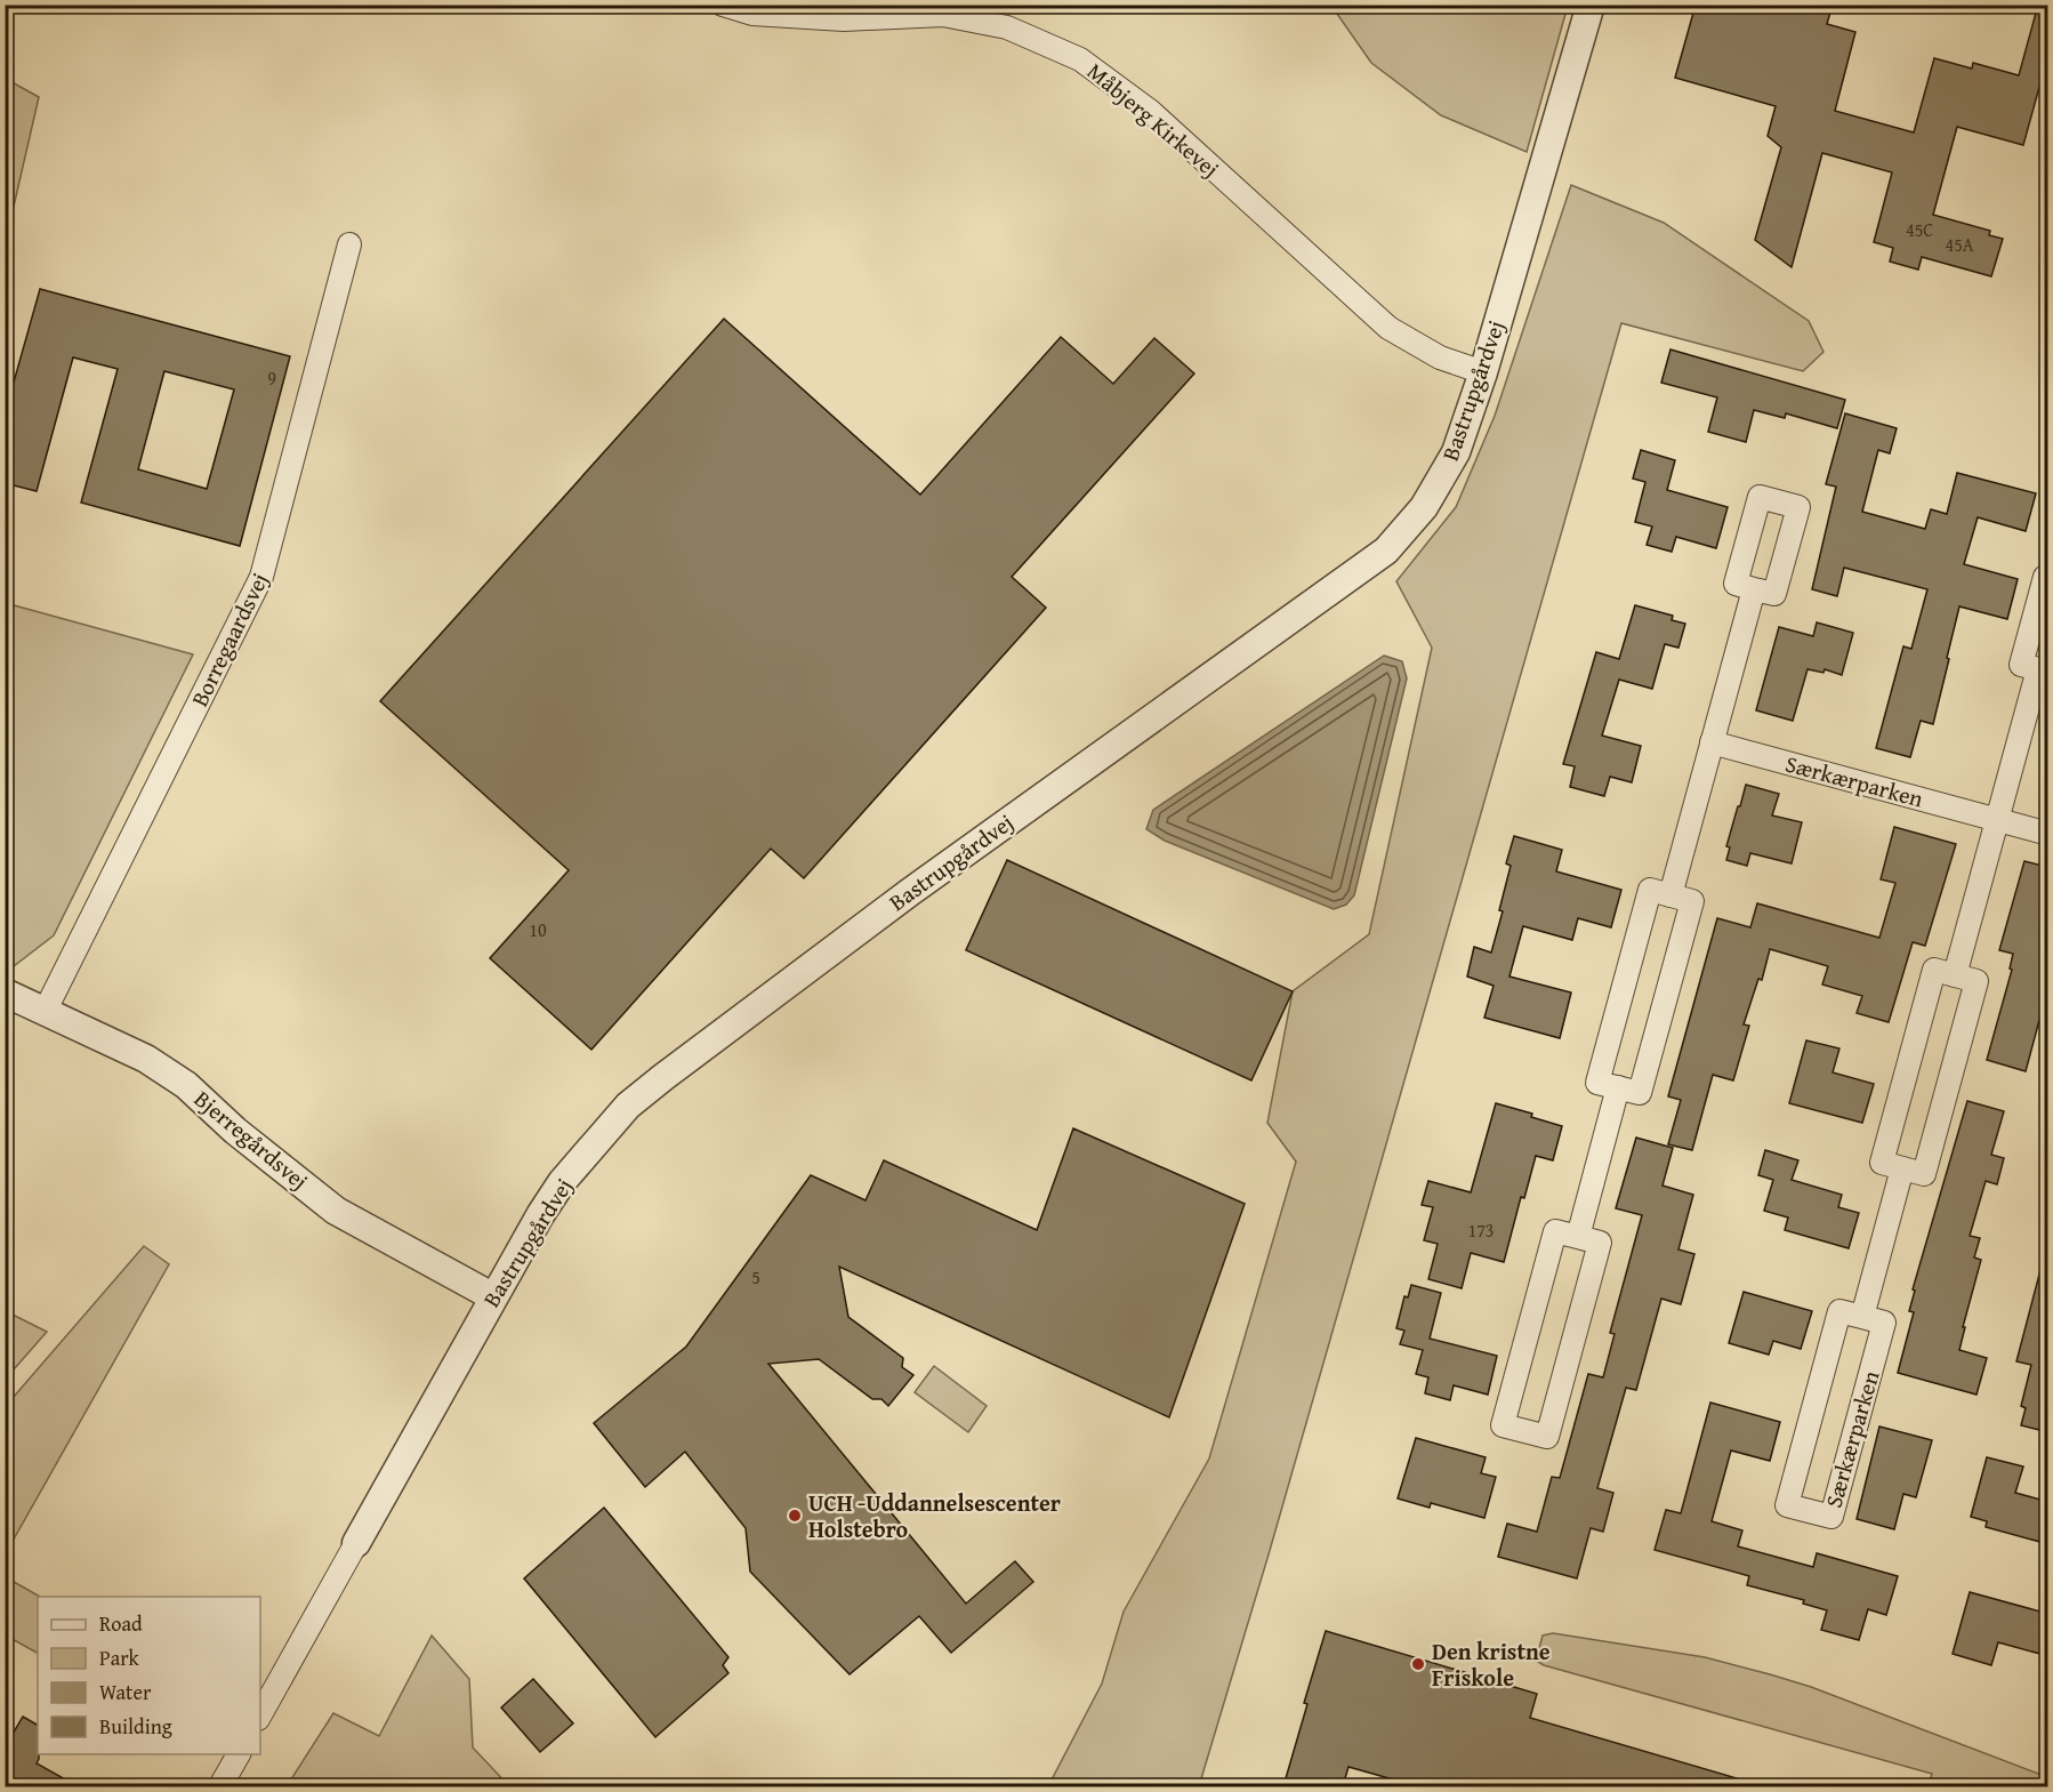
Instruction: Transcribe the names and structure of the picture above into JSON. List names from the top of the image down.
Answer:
{
  "streets": {
    "street": [
      "Måbjerg Kirkevej",
      "Bastrupgårdvej",
      "Borregaardsvej",
      "Særkærparken",
      "Bjerregårdsvej"
    ]
  },
  "crossings": [
    ["Måbjerg Kirkevej", "Bastrupgårdvej"],
    ["Bastrupgårdvej", "Bjerregårdsvej"],
    ["Borregaardsvej", "Bjerregårdsvej"]
  ],
  "places": ["UCH -Uddannelsescenter Holstebro", "Den kristne Friskole"],
  "house_numbers": [
    "45C",
    "45A",
    "9",
    "10",
    "173",
    "5"
  ],
  "legend": [
    "Road",
    "Park",
    "Water",
    "Building"
  ]
}
